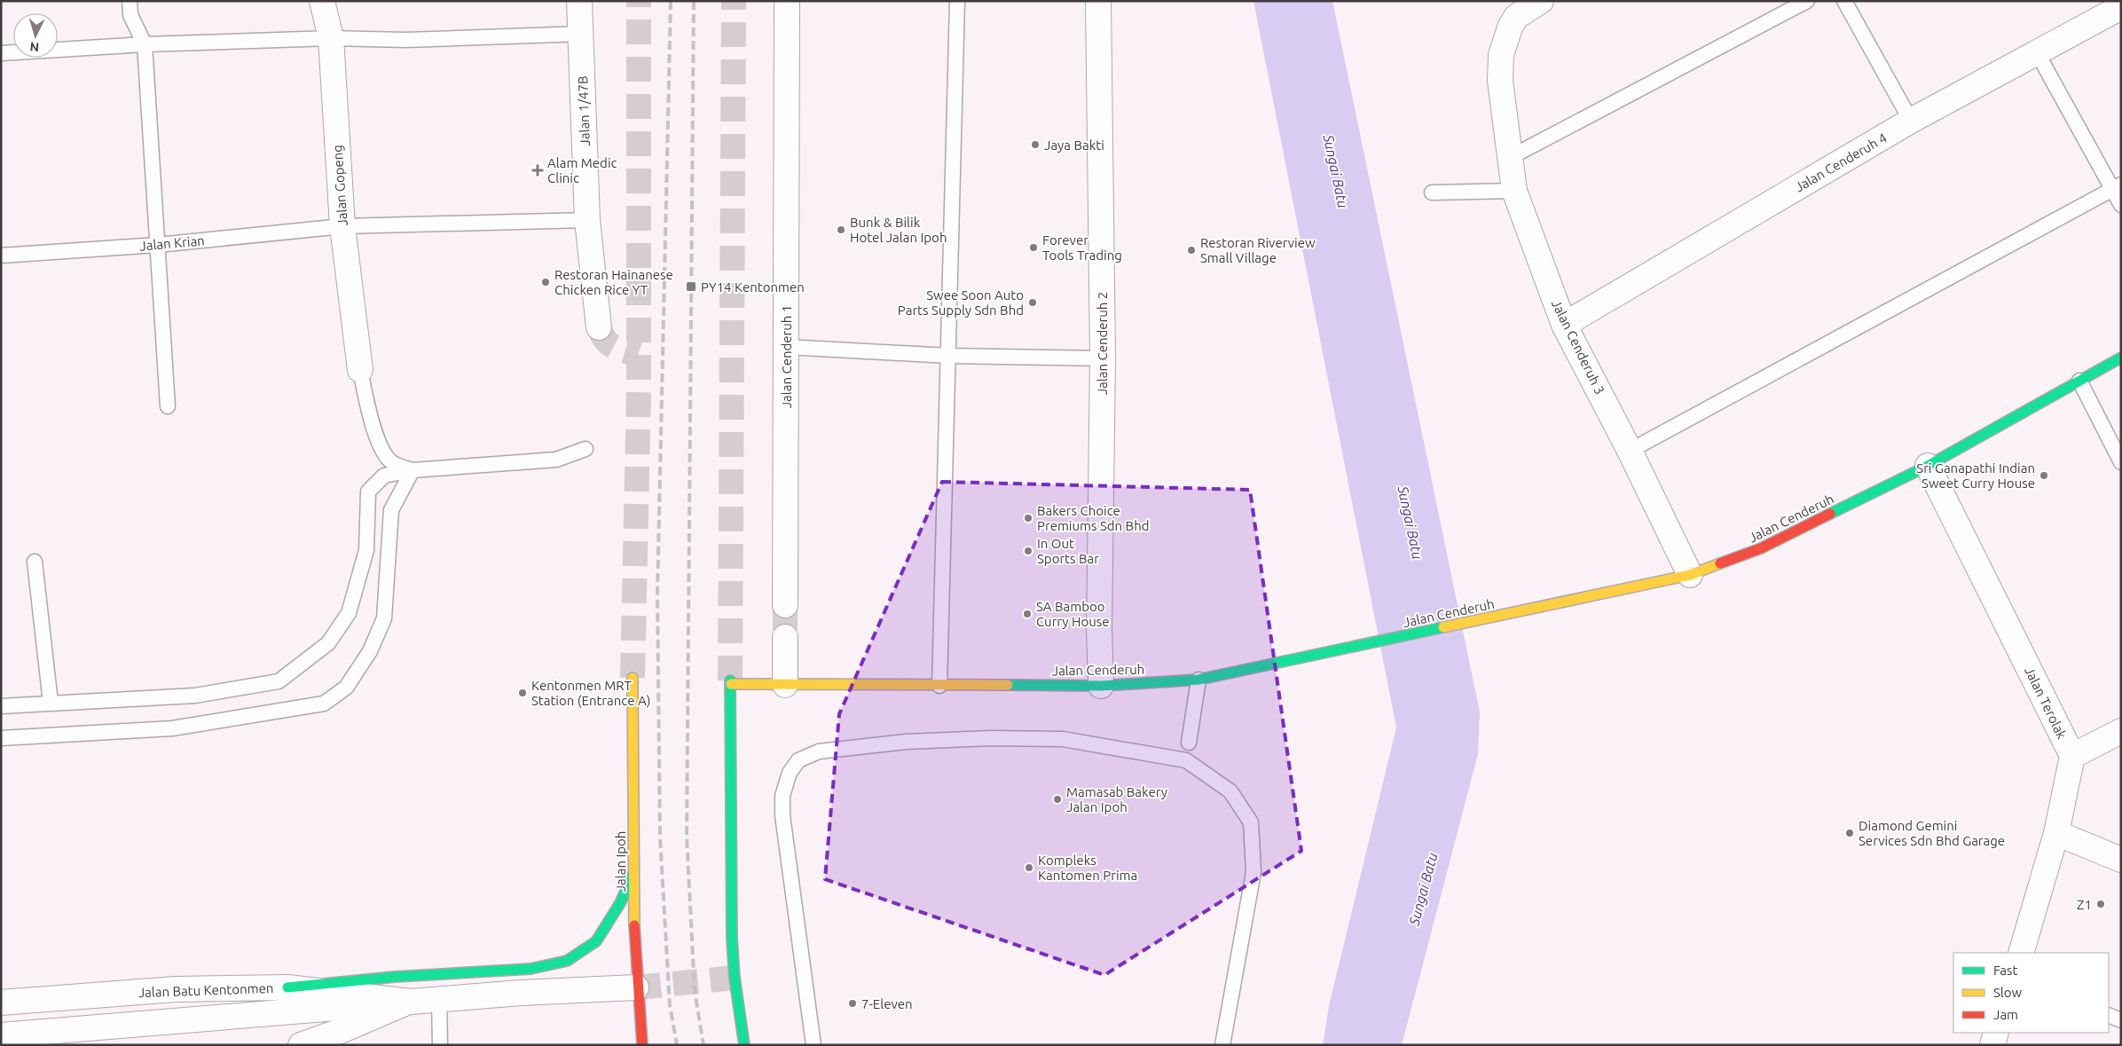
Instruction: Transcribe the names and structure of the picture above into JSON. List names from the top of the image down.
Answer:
{
  "streets": {
    "street": [
      "Jalan 1/47B",
      "Jalan Cenderuh 4",
      "Jalan Gopeng",
      "Jalan Cenderuh 2",
      "Jalan Cenderuh 3",
      "Jalan Cenderuh 1",
      "Jalan Cenderuh",
      "Jalan Terolak",
      "Jalan Ipoh",
      "Jalan Batu Kentonmen"
    ],
    "lane": ["Jalan Krian"]
  },
  "crossings": [
    ["Jalan 1/47B", "Jalan Krian"],
    ["Jalan Cenderuh 4", "Jalan Cenderuh 3"],
    ["Jalan Gopeng", "Jalan Krian"],
    ["Jalan Cenderuh 2", "Jalan Cenderuh"],
    ["Jalan Cenderuh 3", "Jalan Cenderuh"],
    ["Jalan Cenderuh", "Jalan Terolak"],
    ["Jalan Ipoh", "Jalan Batu Kentonmen"]
  ],
  "water": ["Sungai Batu"],
  "places": {
    "other": [
      "Jaya Bakti",
      "Bunk & Bilik Hotel Jalan Ipoh",
      "Forever Tools Trading",
      "Restoran Riverview Small Village",
      "Restoran Hainanese Chicken Rice YT",
      "Swee Soon Auto Parts Supply Sdn Bhd",
      "Sri Ganapathi Indian Sweet Curry House",
      "Bakers Choice Premiums Sdn Bhd",
      "In Out Sports Bar",
      "SA Bamboo Curry House",
      "Kentonmen MRT Station (Entrance A)",
      "Mamasab Bakery Jalan Ipoh",
      "Diamond Gemini Services Sdn Bhd Garage",
      "Kompleks Kantomen Prima",
      "Z1",
      "7-Eleven"
    ],
    "health": ["Alam Medic Clinic"],
    "transit": ["PY14 Kentonmen"]
  },
  "legend": ["Fast", "Slow", "Jam"],
  "north": "bottom"
}
